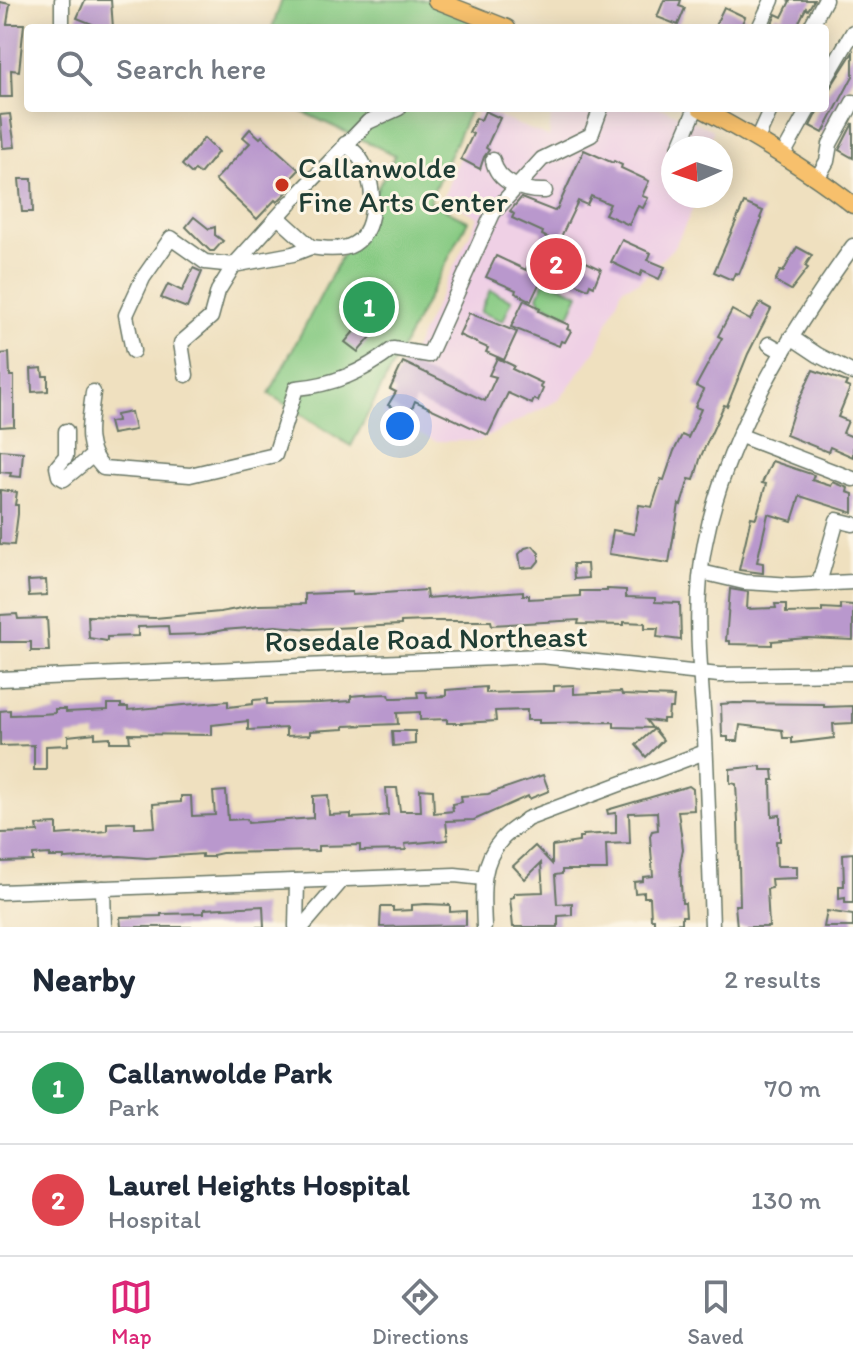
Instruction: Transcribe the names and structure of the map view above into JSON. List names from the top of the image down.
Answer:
{
  "streets": {
    "street": ["Rosedale Road Northeast"]
  },
  "places": ["Callanwolde Fine Arts Center"],
  "north": "left",
  "page": {
    "search": "Search here",
    "pins": ["2", "1"],
    "heading": ["Nearby", "2 results"],
    "list": [
      {
        "mark": "1",
        "name": "Callanwolde Park",
        "note": "Park",
        "value": "70 m"
      },
      {
        "mark": "2",
        "name": "Laurel Heights Hospital",
        "note": "Hospital",
        "value": "130 m"
      }
    ],
    "nav": ["Map", "Directions", "Saved"]
  }
}
